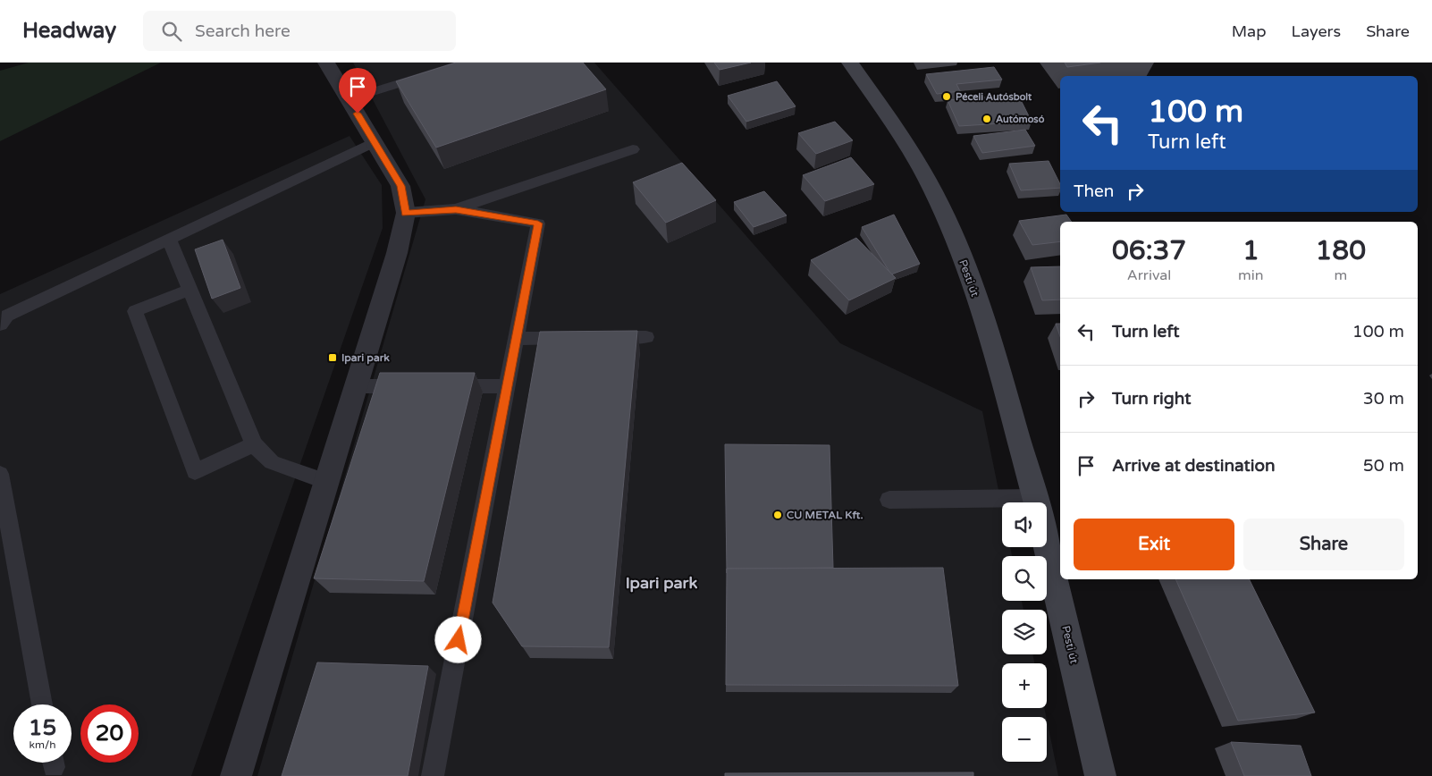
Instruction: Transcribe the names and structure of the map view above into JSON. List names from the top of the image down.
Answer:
{
  "streets": {
    "main road": ["Pesti út"]
  },
  "districts": ["Ipari park"],
  "places": {
    "other": ["Péceli Autósbolt", "Autómosó", "CU METAL Kft."],
    "transit": ["Ipari park"]
  },
  "page": {
    "header": "Headway",
    "search": "Search here",
    "nav": ["Map", "Layers", "Share"],
    "turn": ["100 m", "Turn left"],
    "then": "Then",
    "eta": [
      "06:37",
      "Arrival",
      "1",
      "min",
      "180",
      "m"
    ],
    "list": [
      {
        "name": "Turn left",
        "value": "100 m"
      },
      {
        "name": "Turn right",
        "value": "30 m"
      },
      {
        "name": "Arrive at destination",
        "value": "50 m"
      }
    ],
    "map_buttons": ["+", "−"],
    "buttons": ["Exit", "Share"],
    "speed": "15 km/h",
    "limit": "20"
  }
}
